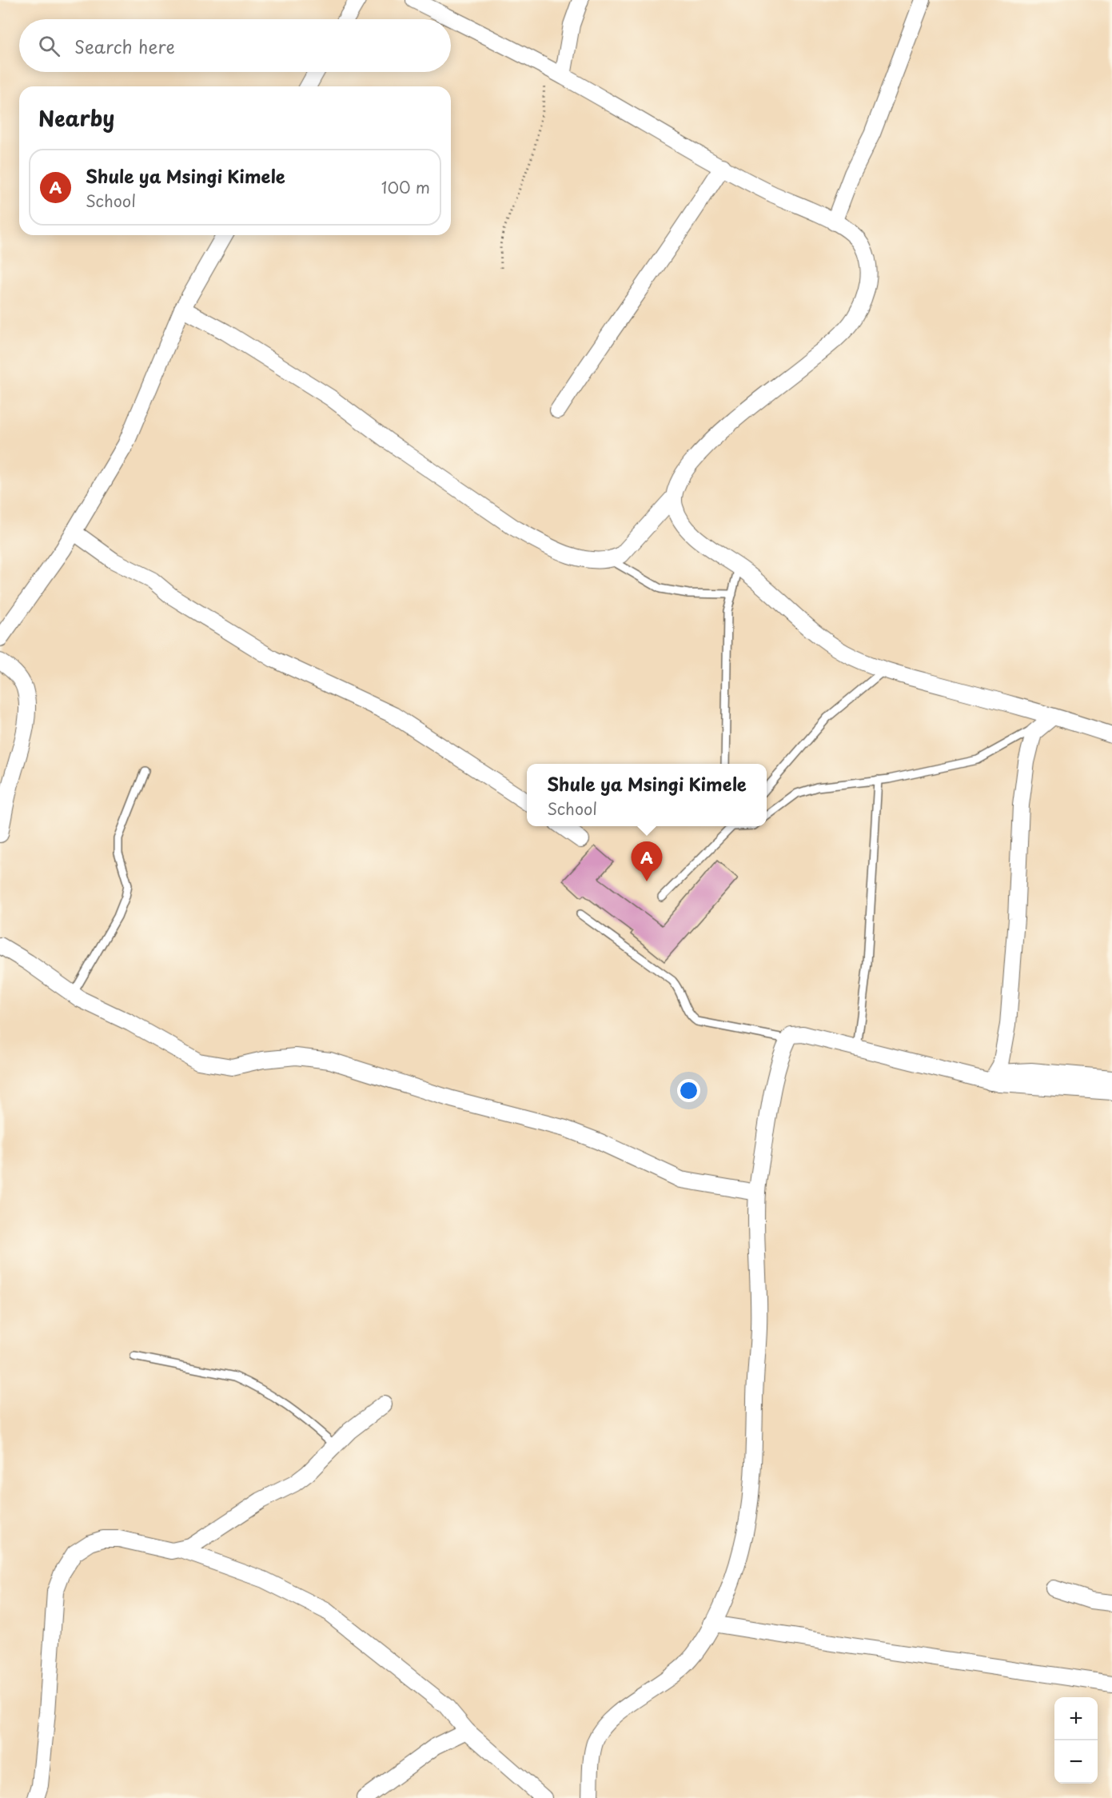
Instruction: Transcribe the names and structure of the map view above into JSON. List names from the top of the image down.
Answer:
{
  "page": {
    "search": "Search here",
    "heading": "Nearby",
    "list": [
      {
        "mark": "A",
        "name": "Shule ya Msingi Kimele",
        "note": "School",
        "value": "100 m"
      }
    ],
    "popup": ["Shule ya Msingi Kimele", "School"],
    "pins": "A",
    "map_buttons": ["+", "−"]
  }
}
